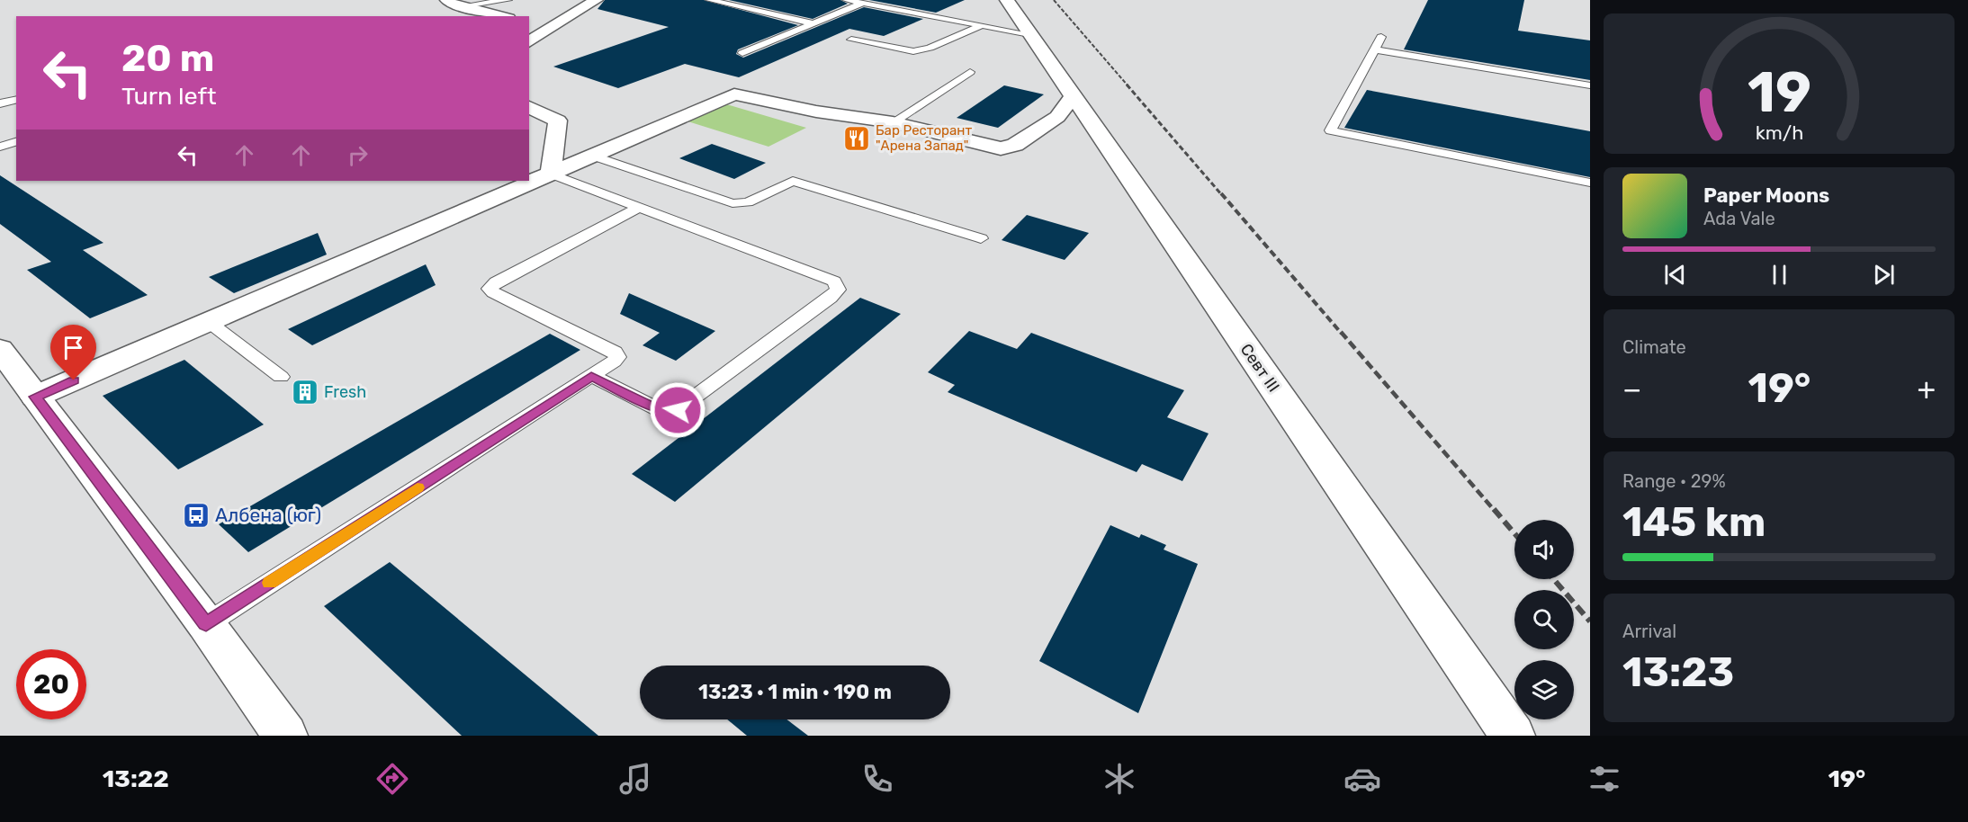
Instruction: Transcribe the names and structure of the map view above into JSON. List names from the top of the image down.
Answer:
{
  "streets": {
    "street": ["Севт III"]
  },
  "places": {
    "restaurant": ["Бар Ресторант \"Арена Запад\""],
    "building": ["Fresh"],
    "bus stop": ["Албена (юг)"]
  },
  "page": {
    "turn": ["20 m", "Turn left"],
    "song": ["Paper Moons", "Ada Vale"],
    "tile": [
      "Climate",
      ["Range · 29%", "145 km"],
      ["Arrival", "13:23"]
    ],
    "heat": ["−", "19°", "+"],
    "limit": "20",
    "trip": "13:23 · 1 min · 190 m",
    "tabs": ["13:22", "19°"],
    "gauge": ["19", "km/h"]
  }
}
